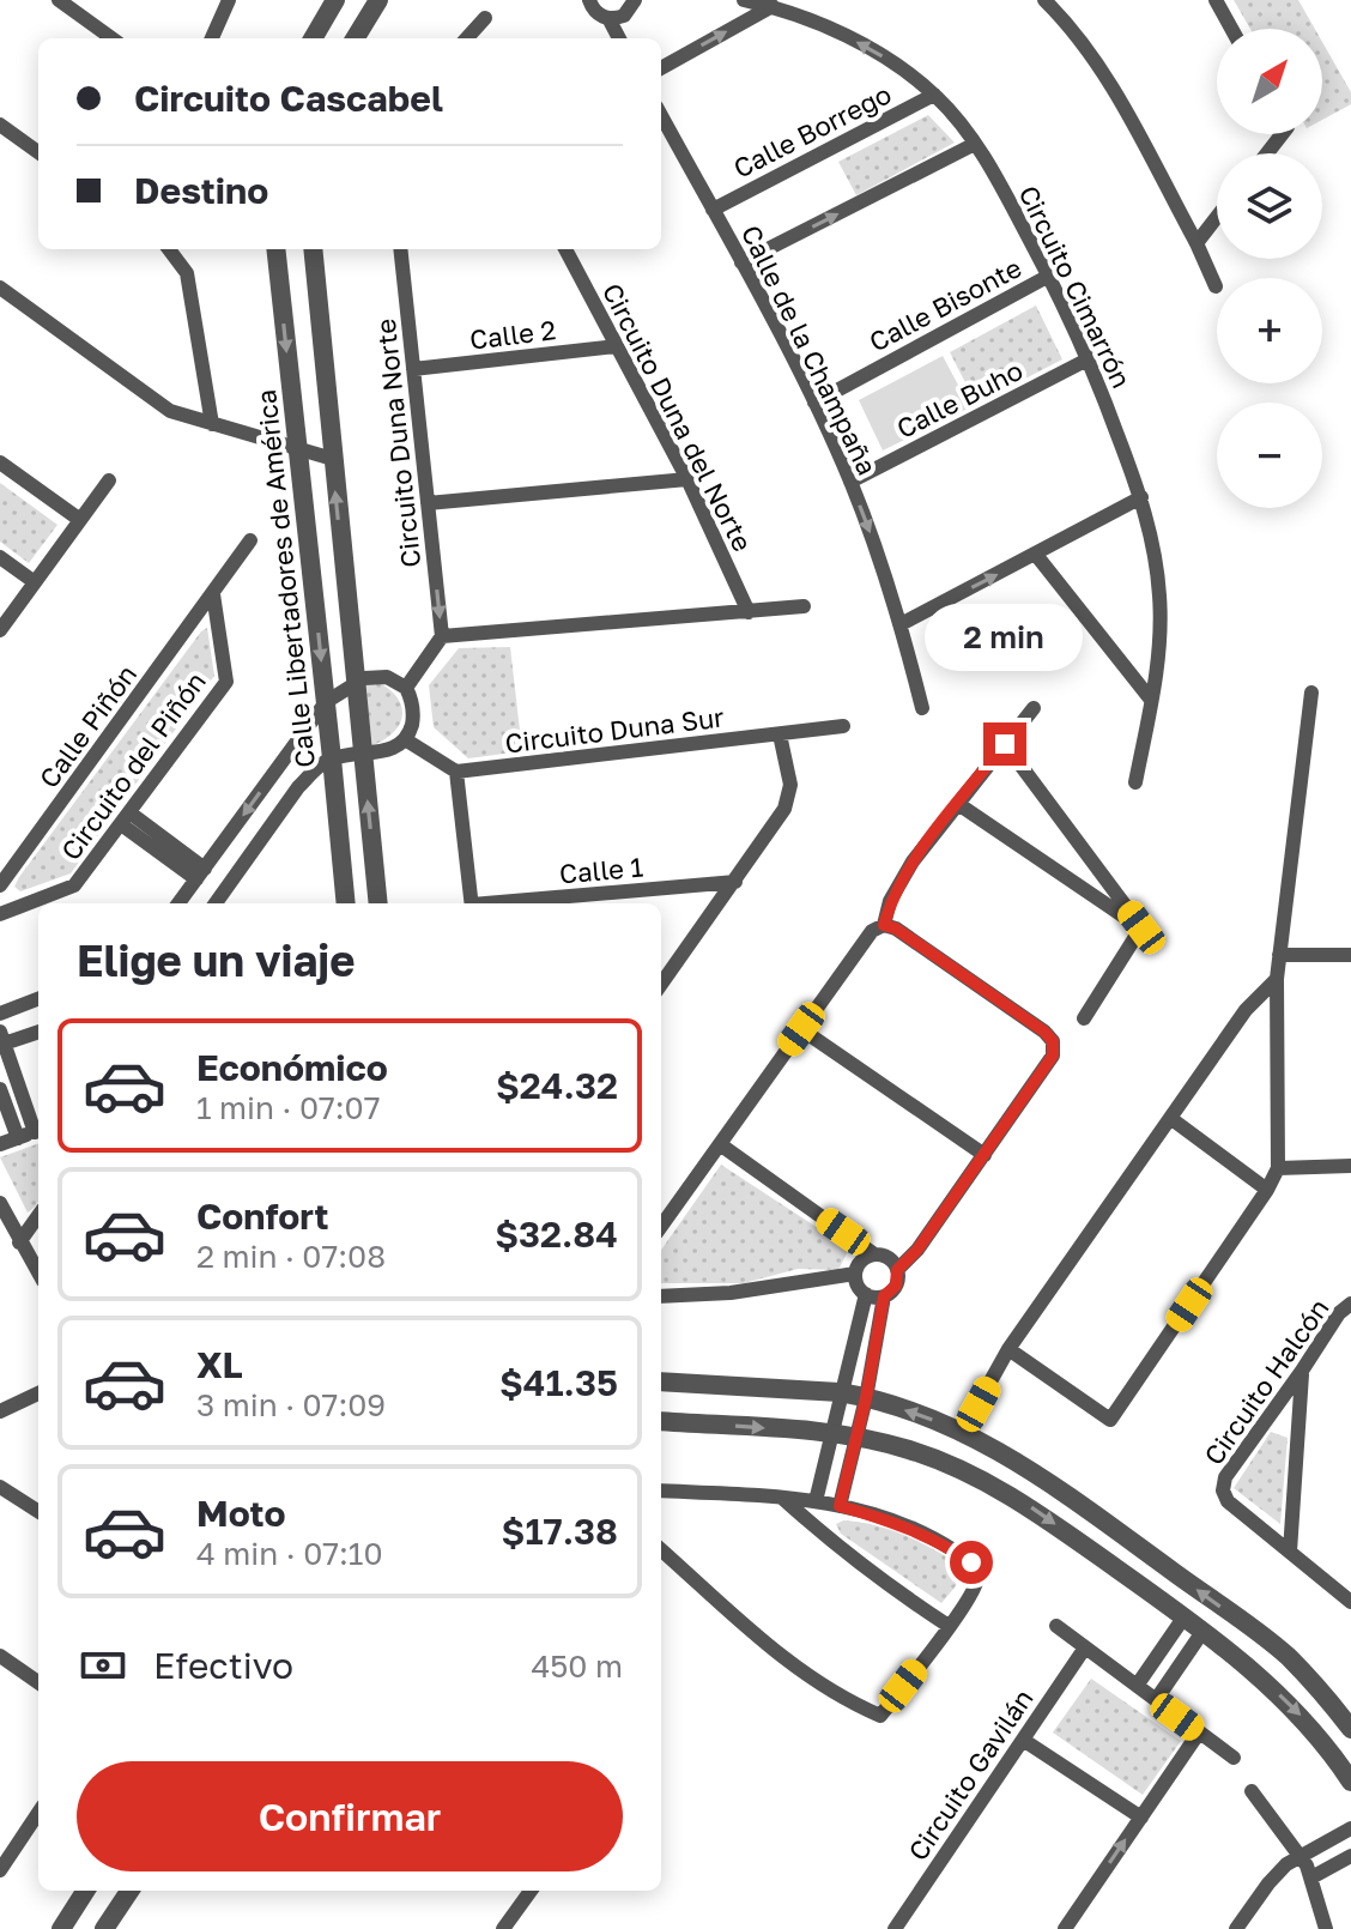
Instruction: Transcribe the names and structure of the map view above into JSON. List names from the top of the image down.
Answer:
{
  "streets": {
    "street": [
      "Calle Borrego",
      "Circuito Cimarrón",
      "Calle Bisonte",
      "Calle 2",
      "Calle de la Champaña",
      "Calle Buho",
      "Circuito Duna del Norte",
      "Circuito Duna Norte",
      "Calle Libertadores de América",
      "Calle Piñón",
      "Circuito Duna Sur",
      "Circuito del Piñón",
      "Calle 1",
      "Circuito Halcón",
      "Circuito Gavilán"
    ]
  },
  "crossings": [
    ["Calle Borrego", "Circuito Cimarrón"],
    ["Calle Borrego", "Calle de la Champaña"],
    ["Circuito Cimarrón", "Calle Bisonte"],
    ["Circuito Cimarrón", "Calle Buho"],
    ["Calle Bisonte", "Calle de la Champaña"],
    ["Calle 2", "Circuito Duna del Norte"],
    ["Calle 2", "Circuito Duna Norte"],
    ["Calle de la Champaña", "Calle Buho"],
    ["Calle Piñón", "Circuito del Piñón"]
  ],
  "north": "top right",
  "page": {
    "map_buttons": ["+", "−"],
    "banner": ["Circuito Cascabel", "Destino"],
    "bubble": "2 min",
    "heading": "Elige un viaje",
    "list": [
      {
        "name": "Económico",
        "note": "1 min · 07:07",
        "value": "$24.32"
      },
      {
        "name": "Confort",
        "note": "2 min · 07:08",
        "value": "$32.84"
      },
      {
        "name": "XL",
        "note": "3 min · 07:09",
        "value": "$41.35"
      },
      {
        "name": "Moto",
        "note": "4 min · 07:10",
        "value": "$17.38"
      }
    ],
    "pay": ["Efectivo", "450 m"],
    "buttons": "Confirmar"
  }
}
